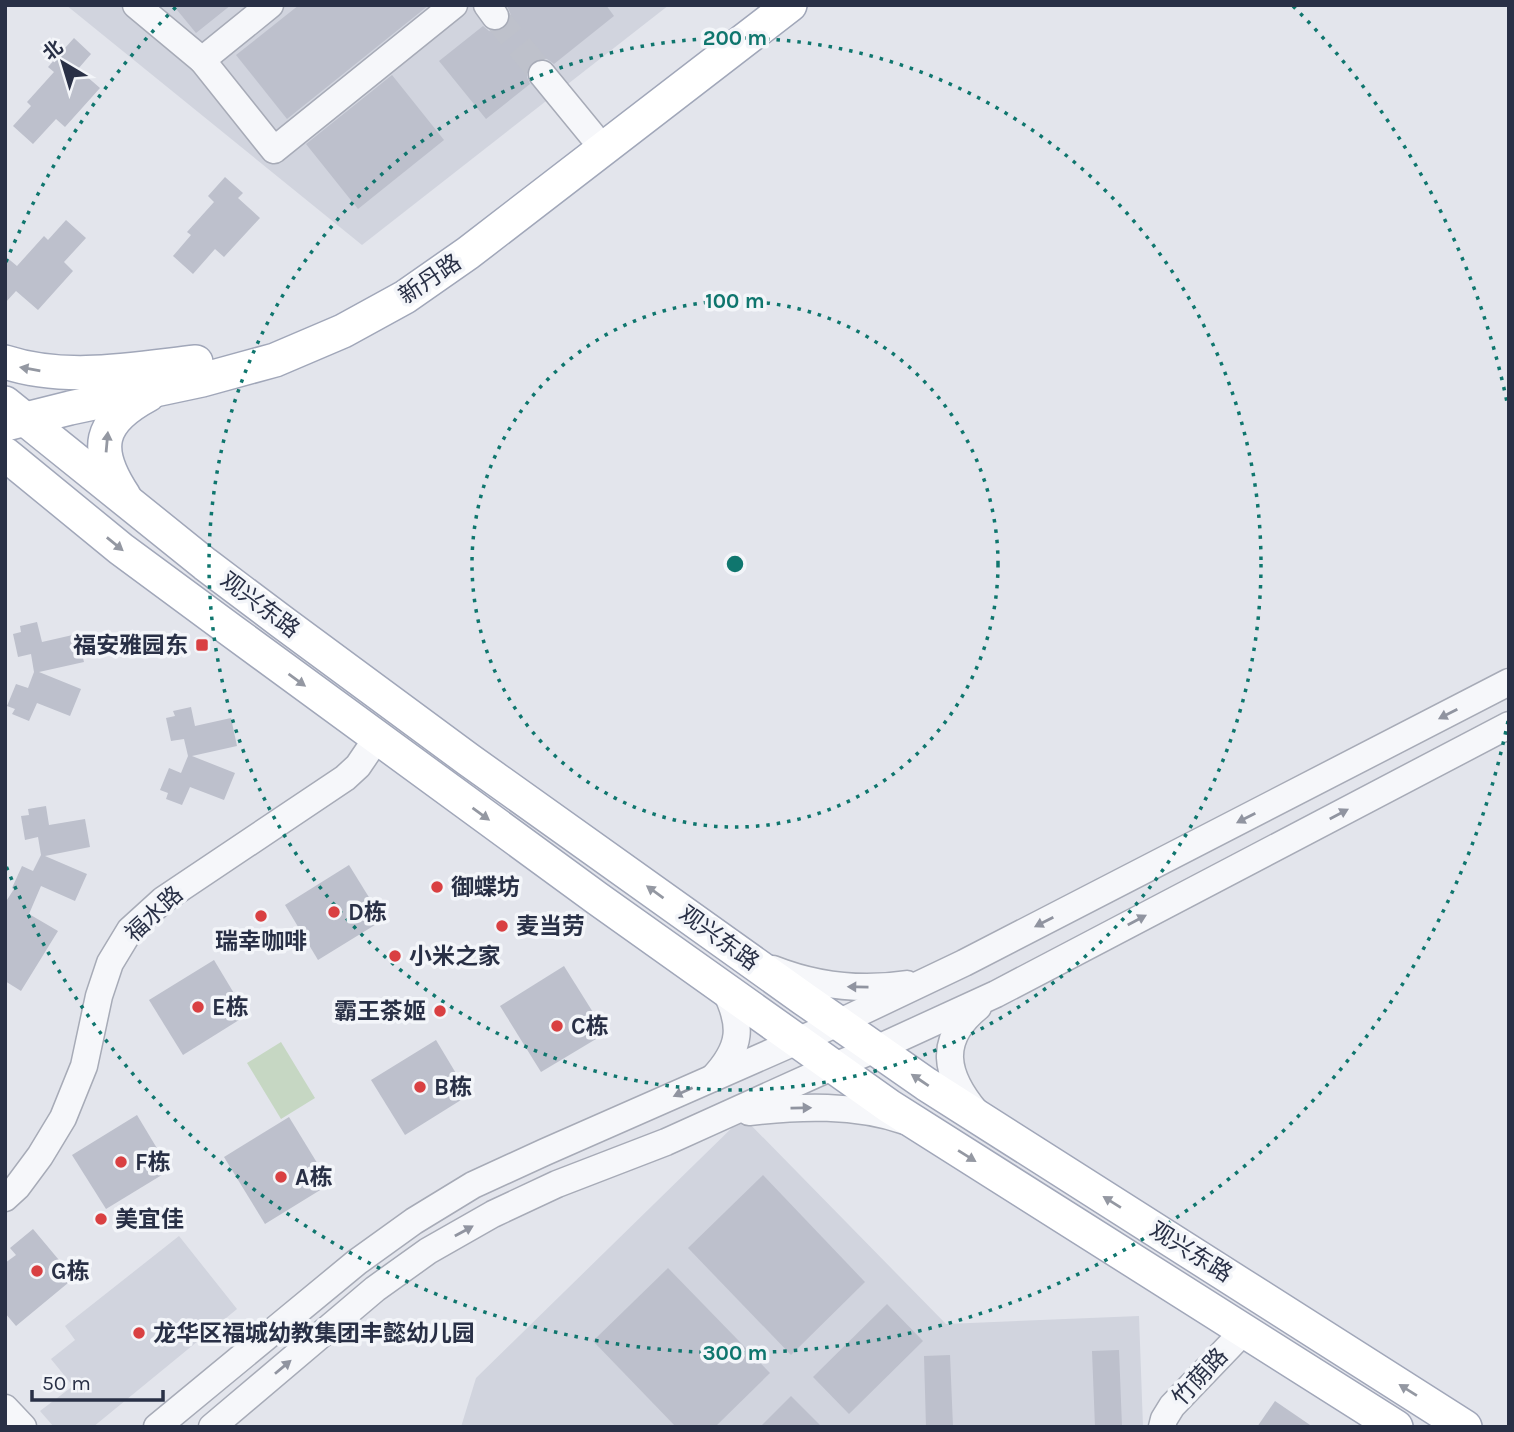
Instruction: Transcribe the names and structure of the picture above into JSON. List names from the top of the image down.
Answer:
{
  "streets": {
    "main road": ["新丹路", "观兴东路"],
    "street": ["福水路", "竹荫路"]
  },
  "crossings": [
    ["新丹路", "观兴东路"],
    ["观兴东路", "福水路"],
    ["观兴东路", "竹荫路"]
  ],
  "places": {
    "transit": ["福安雅园东"],
    "other": [
      "御蝶坊",
      "D栋",
      "瑞幸咖啡",
      "麦当劳",
      "小米之家",
      "E栋",
      "霸王茶姬",
      "C栋",
      "B栋",
      "F栋",
      "A栋",
      "美宜佳",
      "G栋",
      "龙华区福城幼教集团丰懿幼儿园"
    ]
  },
  "scale_bar": "50 m",
  "north": "top left",
  "rings": ["200 m", "100 m", "300 m"]
}
